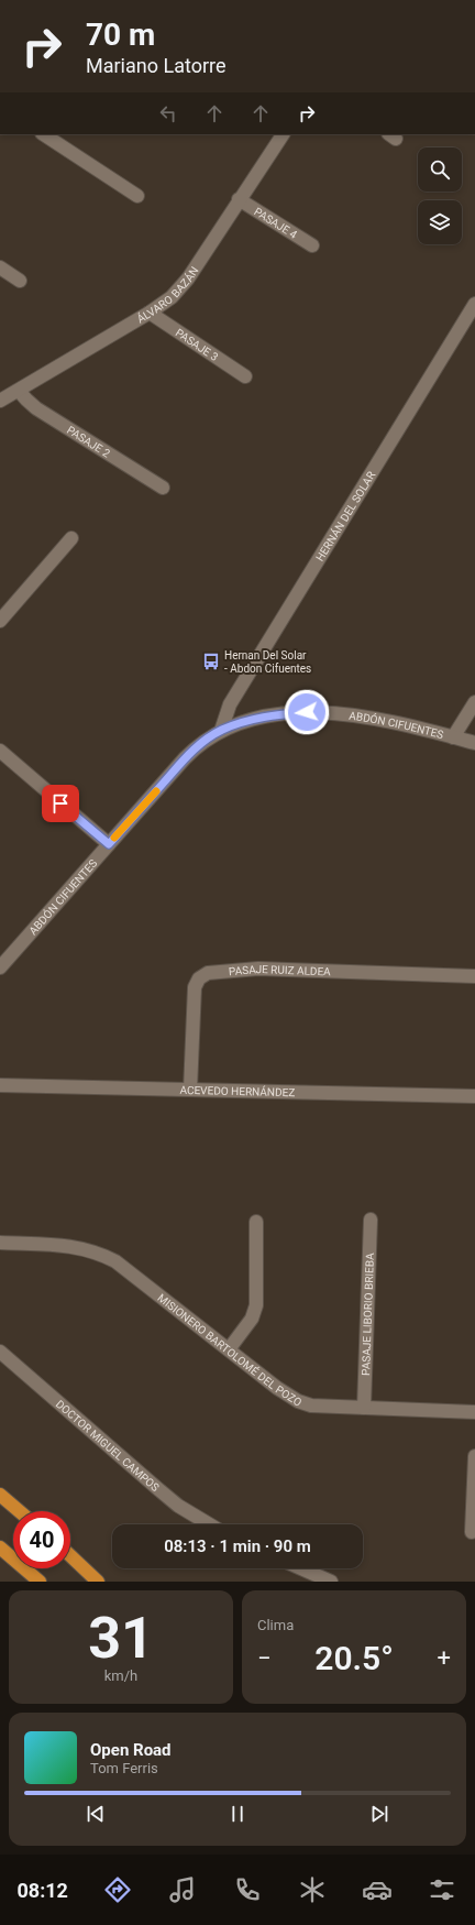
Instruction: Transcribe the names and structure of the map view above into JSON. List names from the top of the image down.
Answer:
{
  "streets": {
    "street": [
      "PASAJE 4",
      "ÁLVARO BAZÁN",
      "PASAJE 3",
      "PASAJE 2",
      "HERNÁN DEL SOLAR",
      "ABDÓN CIFUENTES",
      "PASAJE RUIZ ALDEA",
      "ACEVEDO HERNÁNDEZ",
      "PASAJE LIBORIO BRIEBA",
      "MISIONERO BARTOLOMÉ DEL POZO",
      "DOCTOR MIGUEL CAMPOS"
    ]
  },
  "crossings": [
    ["PASAJE 4", "ÁLVARO BAZÁN"],
    ["ÁLVARO BAZÁN", "PASAJE 3"],
    ["ÁLVARO BAZÁN", "PASAJE 2"],
    ["HERNÁN DEL SOLAR", "ABDÓN CIFUENTES"],
    ["PASAJE RUIZ ALDEA", "ACEVEDO HERNÁNDEZ"],
    ["PASAJE LIBORIO BRIEBA", "MISIONERO BARTOLOMÉ DEL POZO"]
  ],
  "places": {
    "bus stop": ["Hernan Del Solar - Abdon Cifuentes"]
  },
  "page": {
    "turn": ["70 m", "Mariano Latorre"],
    "limit": "40",
    "trip": "08:13 · 1 min · 90 m",
    "tile": [
      ["31", "km/h"],
      "Clima"
    ],
    "heat": ["−", "20.5°", "+"],
    "song": ["Open Road", "Tom Ferris"],
    "tabs": "08:12"
  }
}
